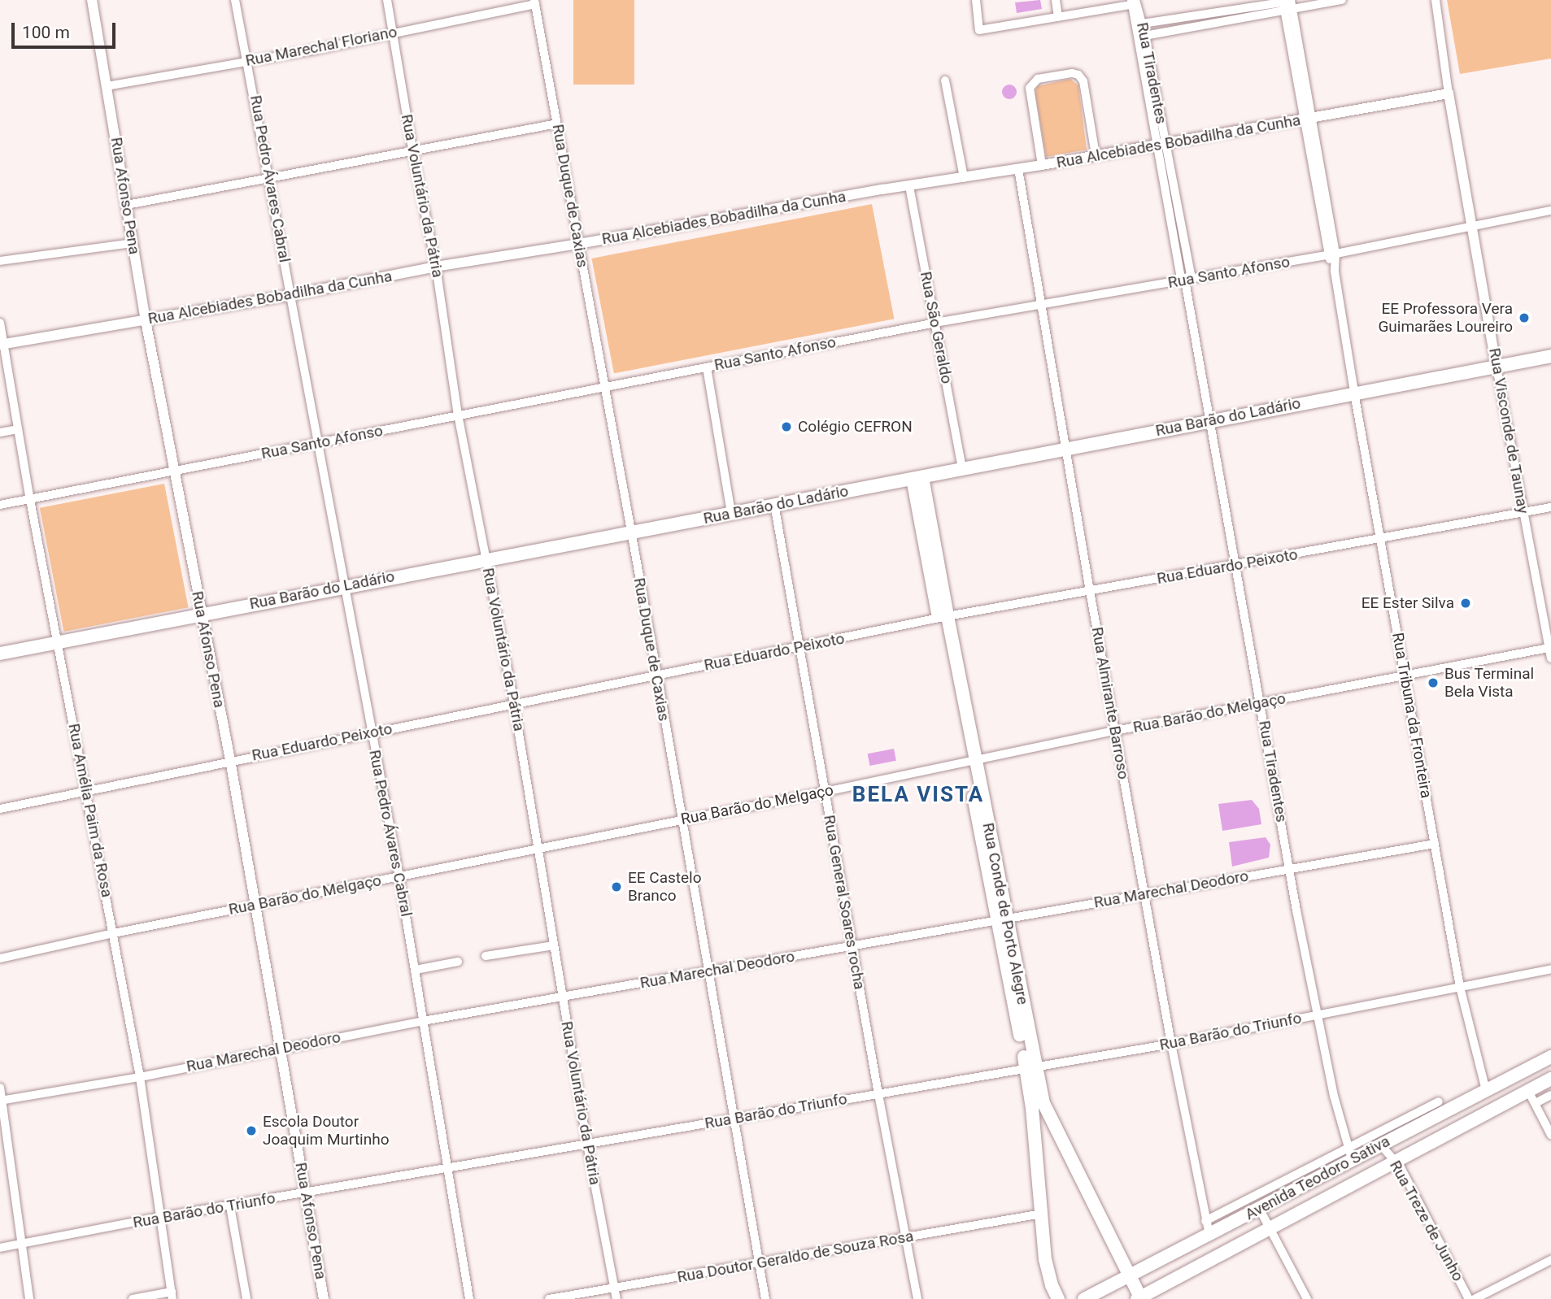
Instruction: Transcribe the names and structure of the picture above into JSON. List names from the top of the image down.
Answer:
{
  "streets": {
    "main road": ["Rua Barão do Ladário", "Rua Conde de Porto Alegre", "Avenida Teodoro Sativa"],
    "street": [
      "Rua Marechal Floriano",
      "Rua Tiradentes",
      "Rua Alcebiades Bobadilha da Cunha",
      "Rua Pedro Ávares Cabral",
      "Rua Afonso Pena",
      "Rua Voluntário da Pátria",
      "Rua Duque de Caxias",
      "Rua Santo Afonso",
      "Rua São Geraldo",
      "Rua Visconde de Taunay",
      "Rua Eduardo Peixoto",
      "Rua Almirante Barroso",
      "Rua Barão do Melgaço",
      "Rua Tribuna da Fronteira",
      "Rua Amélia Paim da Rosa",
      "Rua Marechal Deodoro",
      "Rua General Soares rocha",
      "Rua Barão do Triunfo",
      "Rua Treze de Junho",
      "Rua Doutor Geraldo de Souza Rosa"
    ]
  },
  "crossings": [
    ["Rua Marechal Floriano", "Rua Pedro Ávares Cabral"],
    ["Rua Marechal Floriano", "Rua Afonso Pena"],
    ["Rua Marechal Floriano", "Rua Voluntário da Pátria"],
    ["Rua Marechal Floriano", "Rua Duque de Caxias"],
    ["Rua Tiradentes", "Rua Alcebiades Bobadilha da Cunha"],
    ["Rua Tiradentes", "Rua Santo Afonso"],
    ["Rua Tiradentes", "Rua Barão do Ladário"],
    ["Rua Tiradentes", "Rua Eduardo Peixoto"],
    ["Rua Tiradentes", "Rua Barão do Melgaço"],
    ["Rua Tiradentes", "Rua Marechal Deodoro"],
    ["Rua Tiradentes", "Rua Barão do Triunfo"],
    ["Rua Tiradentes", "Avenida Teodoro Sativa"],
    ["Rua Alcebiades Bobadilha da Cunha", "Rua Pedro Ávares Cabral"],
    ["Rua Alcebiades Bobadilha da Cunha", "Rua Afonso Pena"],
    ["Rua Alcebiades Bobadilha da Cunha", "Rua Voluntário da Pátria"],
    ["Rua Alcebiades Bobadilha da Cunha", "Rua Duque de Caxias"],
    ["Rua Alcebiades Bobadilha da Cunha", "Rua São Geraldo"],
    ["Rua Alcebiades Bobadilha da Cunha", "Rua Visconde de Taunay"],
    ["Rua Alcebiades Bobadilha da Cunha", "Rua Almirante Barroso"],
    ["Rua Alcebiades Bobadilha da Cunha", "Rua Tribuna da Fronteira"],
    ["Rua Alcebiades Bobadilha da Cunha", "Rua Amélia Paim da Rosa"],
    ["Rua Pedro Ávares Cabral", "Rua Santo Afonso"],
    ["Rua Pedro Ávares Cabral", "Rua Barão do Ladário"],
    ["Rua Pedro Ávares Cabral", "Rua Eduardo Peixoto"],
    ["Rua Pedro Ávares Cabral", "Rua Barão do Melgaço"],
    ["Rua Pedro Ávares Cabral", "Rua Marechal Deodoro"],
    ["Rua Pedro Ávares Cabral", "Rua Barão do Triunfo"],
    ["Rua Afonso Pena", "Rua Santo Afonso"],
    ["Rua Afonso Pena", "Rua Barão do Ladário"],
    ["Rua Afonso Pena", "Rua Eduardo Peixoto"],
    ["Rua Afonso Pena", "Rua Barão do Melgaço"],
    ["Rua Afonso Pena", "Rua Marechal Deodoro"],
    ["Rua Afonso Pena", "Rua Barão do Triunfo"],
    ["Rua Voluntário da Pátria", "Rua Santo Afonso"],
    ["Rua Voluntário da Pátria", "Rua Barão do Ladário"],
    ["Rua Voluntário da Pátria", "Rua Eduardo Peixoto"],
    ["Rua Voluntário da Pátria", "Rua Barão do Melgaço"],
    ["Rua Voluntário da Pátria", "Rua Marechal Deodoro"],
    ["Rua Voluntário da Pátria", "Rua Barão do Triunfo"],
    ["Rua Voluntário da Pátria", "Rua Doutor Geraldo de Souza Rosa"],
    ["Rua Duque de Caxias", "Rua Santo Afonso"],
    ["Rua Duque de Caxias", "Rua Barão do Ladário"],
    ["Rua Duque de Caxias", "Rua Eduardo Peixoto"],
    ["Rua Duque de Caxias", "Rua Barão do Melgaço"],
    ["Rua Duque de Caxias", "Rua Marechal Deodoro"],
    ["Rua Duque de Caxias", "Rua Barão do Triunfo"],
    ["Rua Duque de Caxias", "Rua Doutor Geraldo de Souza Rosa"],
    ["Rua Santo Afonso", "Rua São Geraldo"],
    ["Rua Santo Afonso", "Rua Visconde de Taunay"],
    ["Rua Santo Afonso", "Rua Almirante Barroso"],
    ["Rua Santo Afonso", "Rua Tribuna da Fronteira"],
    ["Rua Santo Afonso", "Rua Amélia Paim da Rosa"],
    ["Rua São Geraldo", "Rua Barão do Ladário"],
    ["Rua Barão do Ladário", "Rua Visconde de Taunay"],
    ["Rua Barão do Ladário", "Rua Almirante Barroso"],
    ["Rua Barão do Ladário", "Rua Tribuna da Fronteira"],
    ["Rua Barão do Ladário", "Rua Amélia Paim da Rosa"],
    ["Rua Barão do Ladário", "Rua General Soares rocha"],
    ["Rua Barão do Ladário", "Rua Conde de Porto Alegre"],
    ["Rua Visconde de Taunay", "Rua Eduardo Peixoto"],
    ["Rua Visconde de Taunay", "Rua Barão do Melgaço"],
    ["Rua Eduardo Peixoto", "Rua Almirante Barroso"],
    ["Rua Eduardo Peixoto", "Rua Tribuna da Fronteira"],
    ["Rua Eduardo Peixoto", "Rua Amélia Paim da Rosa"],
    ["Rua Eduardo Peixoto", "Rua General Soares rocha"],
    ["Rua Eduardo Peixoto", "Rua Conde de Porto Alegre"],
    ["Rua Almirante Barroso", "Rua Barão do Melgaço"],
    ["Rua Almirante Barroso", "Rua Marechal Deodoro"],
    ["Rua Almirante Barroso", "Rua Barão do Triunfo"],
    ["Rua Almirante Barroso", "Avenida Teodoro Sativa"],
    ["Rua Barão do Melgaço", "Rua Tribuna da Fronteira"],
    ["Rua Barão do Melgaço", "Rua Amélia Paim da Rosa"],
    ["Rua Barão do Melgaço", "Rua General Soares rocha"],
    ["Rua Barão do Melgaço", "Rua Conde de Porto Alegre"],
    ["Rua Tribuna da Fronteira", "Rua Marechal Deodoro"],
    ["Rua Tribuna da Fronteira", "Rua Barão do Triunfo"],
    ["Rua Tribuna da Fronteira", "Avenida Teodoro Sativa"],
    ["Rua Amélia Paim da Rosa", "Rua Marechal Deodoro"],
    ["Rua Amélia Paim da Rosa", "Rua Barão do Triunfo"],
    ["Rua Marechal Deodoro", "Rua General Soares rocha"],
    ["Rua Marechal Deodoro", "Rua Conde de Porto Alegre"],
    ["Rua General Soares rocha", "Rua Barão do Triunfo"],
    ["Rua General Soares rocha", "Rua Doutor Geraldo de Souza Rosa"],
    ["Rua Conde de Porto Alegre", "Rua Barão do Triunfo"],
    ["Rua Conde de Porto Alegre", "Avenida Teodoro Sativa"],
    ["Rua Conde de Porto Alegre", "Rua Doutor Geraldo de Souza Rosa"],
    ["Avenida Teodoro Sativa", "Rua Treze de Junho"]
  ],
  "districts": ["BELA VISTA"],
  "places": [
    "EE Professora Vera Guimarães Loureiro",
    "Colégio CEFRON",
    "EE Ester Silva",
    "Bus Terminal Bela Vista",
    "EE Castelo Branco",
    "Escola Doutor Joaquim Murtinho"
  ],
  "scale_bar": "100 m"
}
